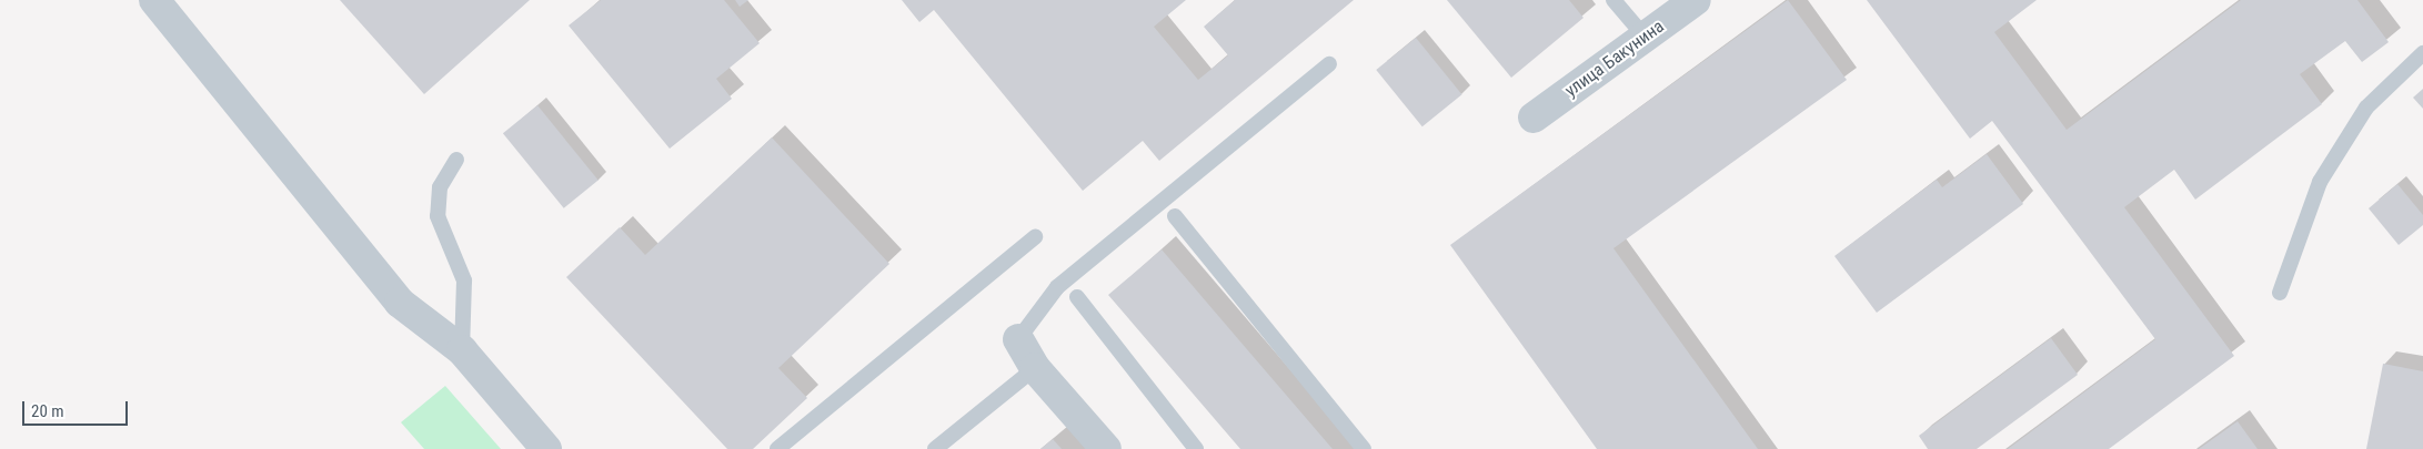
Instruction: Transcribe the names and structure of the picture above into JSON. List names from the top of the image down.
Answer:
{
  "streets": {
    "street": ["улица Бакунина"]
  },
  "scale_bar": "20 m"
}
